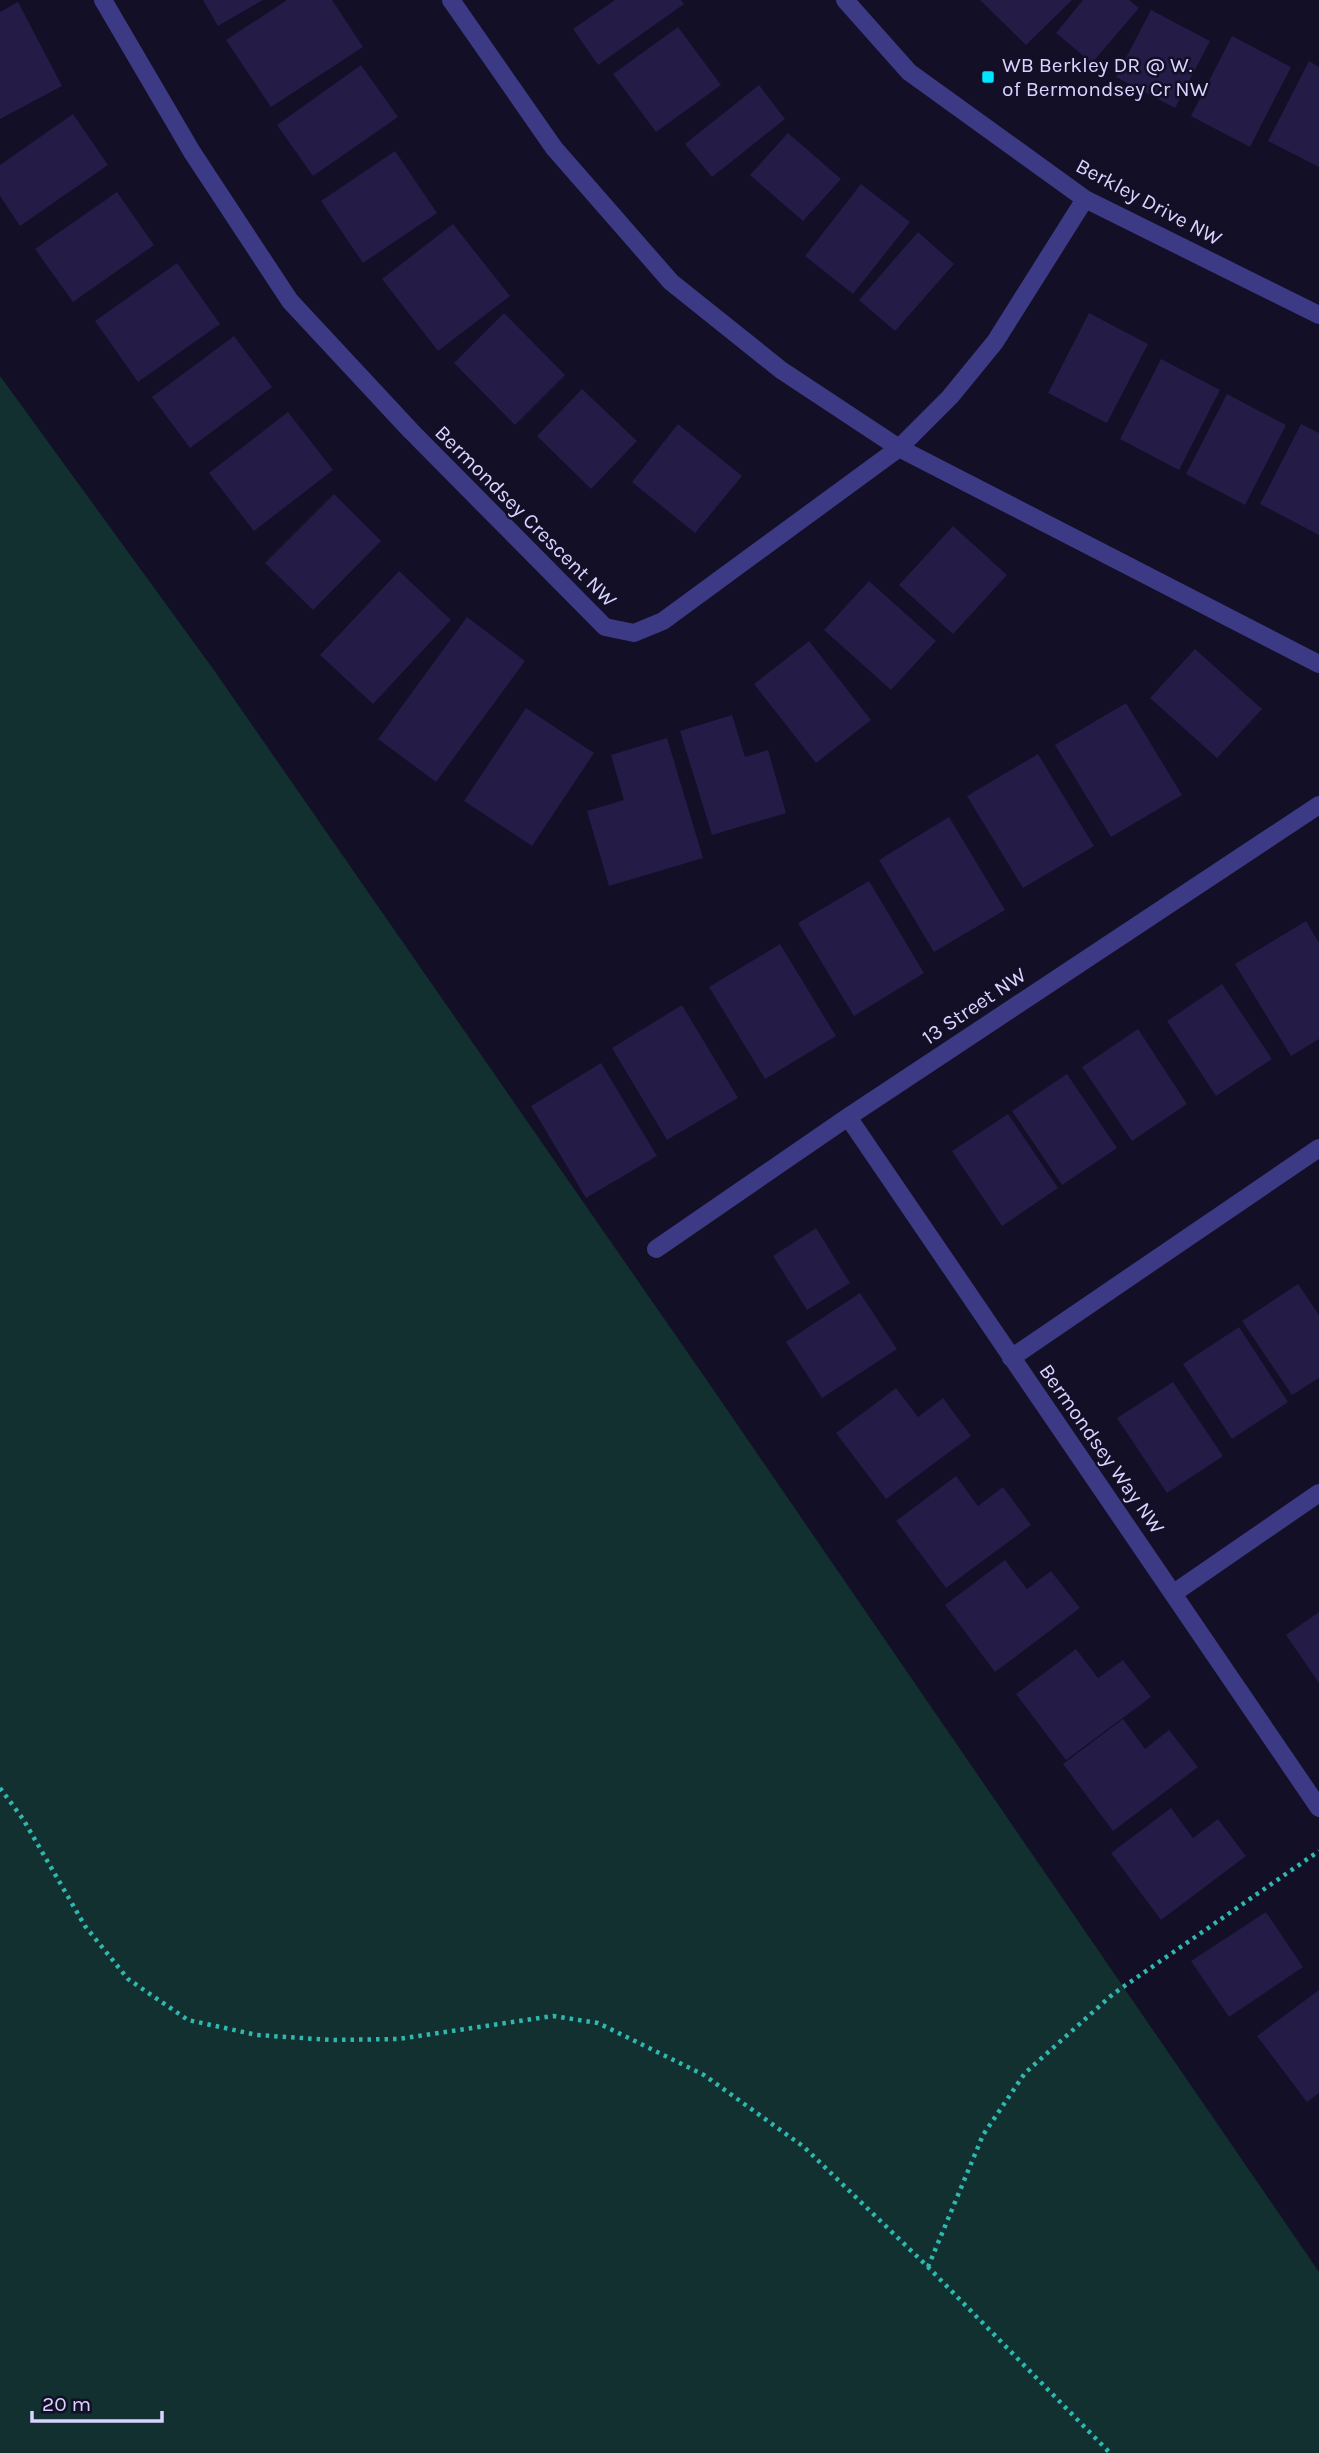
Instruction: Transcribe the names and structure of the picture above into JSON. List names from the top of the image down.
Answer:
{
  "streets": {
    "street": [
      "Berkley Drive NW",
      "Bermondsey Crescent NW",
      "13 Street NW",
      "Bermondsey Way NW"
    ]
  },
  "crossings": [
    ["Berkley Drive NW", "Bermondsey Crescent NW"],
    ["13 Street NW", "Bermondsey Way NW"]
  ],
  "places": {
    "transit": ["WB Berkley DR @ W. of Bermondsey Cr NW"]
  },
  "scale_bar": "20 m"
}
